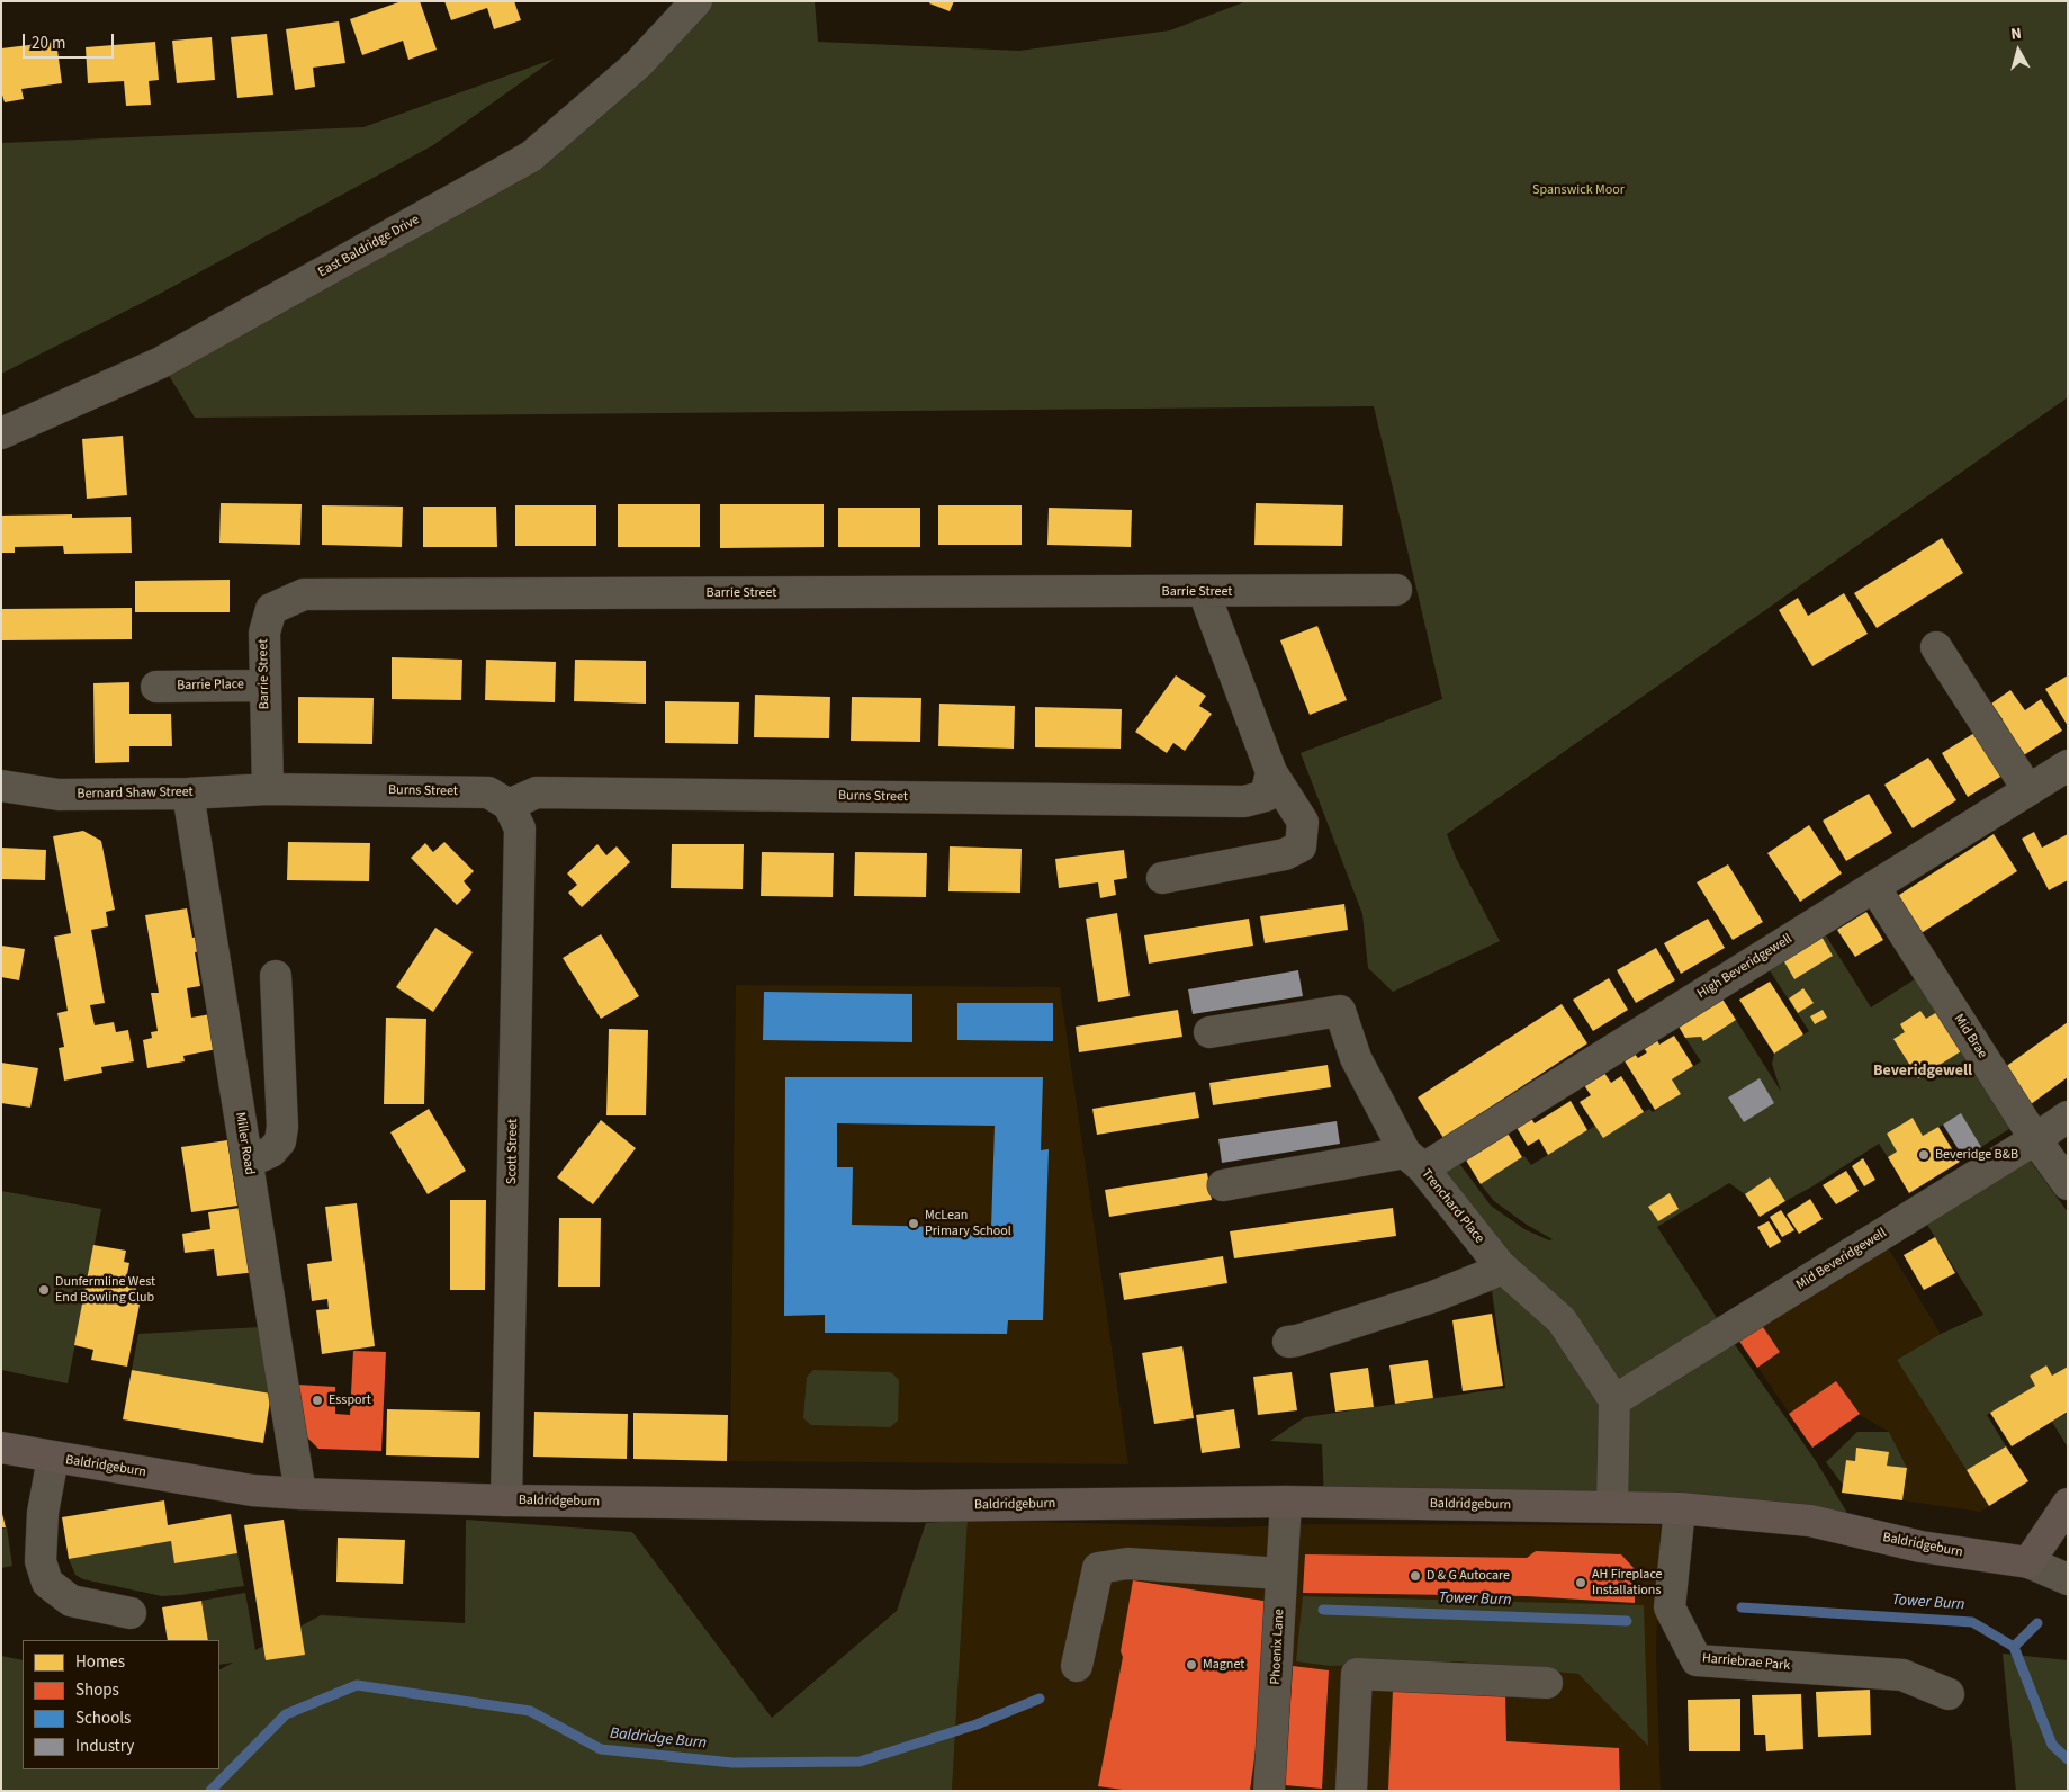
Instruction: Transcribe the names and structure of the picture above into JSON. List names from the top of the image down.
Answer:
{
  "streets": {
    "main road": ["Baldridgeburn"],
    "street": [
      "East Baldridge Drive",
      "Barrie Street",
      "Barrie Place",
      "Burns Street",
      "Bernard Shaw Street",
      "High Beveridgewell",
      "Mid Brae",
      "Miller Road",
      "Scott Street",
      "Trenchard Place",
      "Mid Beveridgewell",
      "Phoenix Lane",
      "Harriebrae Park"
    ]
  },
  "crossings": [
    ["Barrie Street", "Barrie Place"],
    ["Barrie Street", "Burns Street"],
    ["Barrie Street", "Bernard Shaw Street"],
    ["Burns Street", "Bernard Shaw Street"],
    ["Burns Street", "Scott Street"],
    ["Bernard Shaw Street", "Miller Road"],
    ["High Beveridgewell", "Mid Brae"],
    ["High Beveridgewell", "Trenchard Place"],
    ["Mid Brae", "Mid Beveridgewell"],
    ["Miller Road", "Baldridgeburn"],
    ["Scott Street", "Baldridgeburn"],
    ["Trenchard Place", "Mid Beveridgewell"],
    ["Baldridgeburn", "Phoenix Lane"],
    ["Baldridgeburn", "Harriebrae Park"]
  ],
  "districts": ["Beveridgewell"],
  "water": ["Tower Burn", "Baldridge Burn"],
  "parks": ["Spanswick Moor"],
  "places": [
    "Beveridge B&B",
    "McLean Primary School",
    "Dunfermline West End Bowling Club",
    "Essport",
    "D & G Autocare",
    "AH Fireplace Installations",
    "Magnet"
  ],
  "legend": [
    "Homes",
    "Shops",
    "Schools",
    "Industry"
  ],
  "scale_bar": "20 m",
  "north": "top"
}
